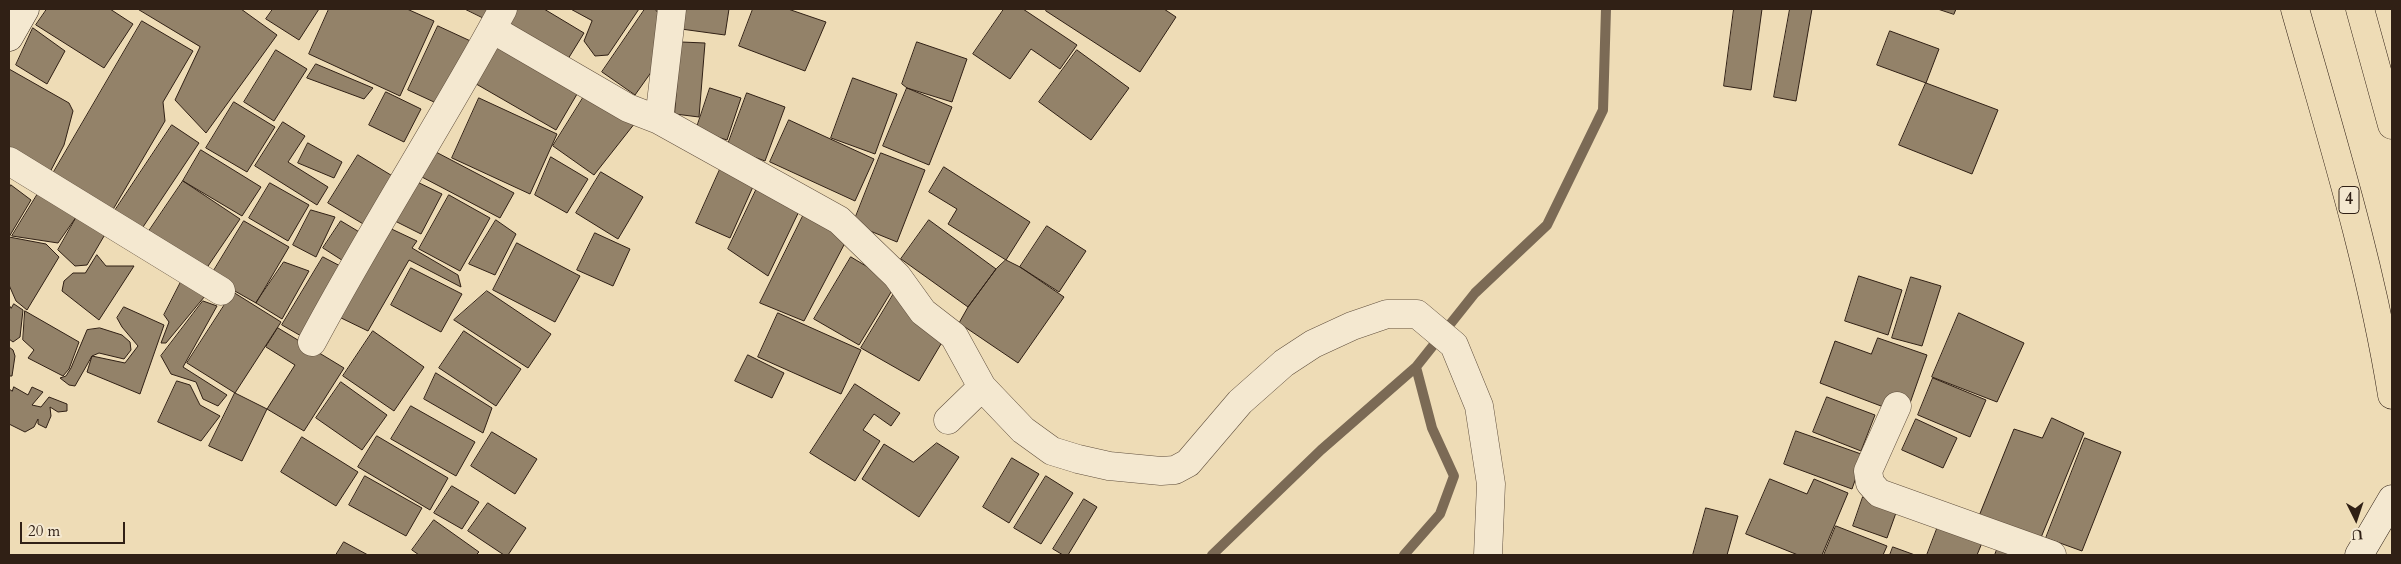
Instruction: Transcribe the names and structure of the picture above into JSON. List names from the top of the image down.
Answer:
{
  "streets": {
    "highway": ["4"]
  },
  "scale_bar": "20 m",
  "north": "bottom"
}
